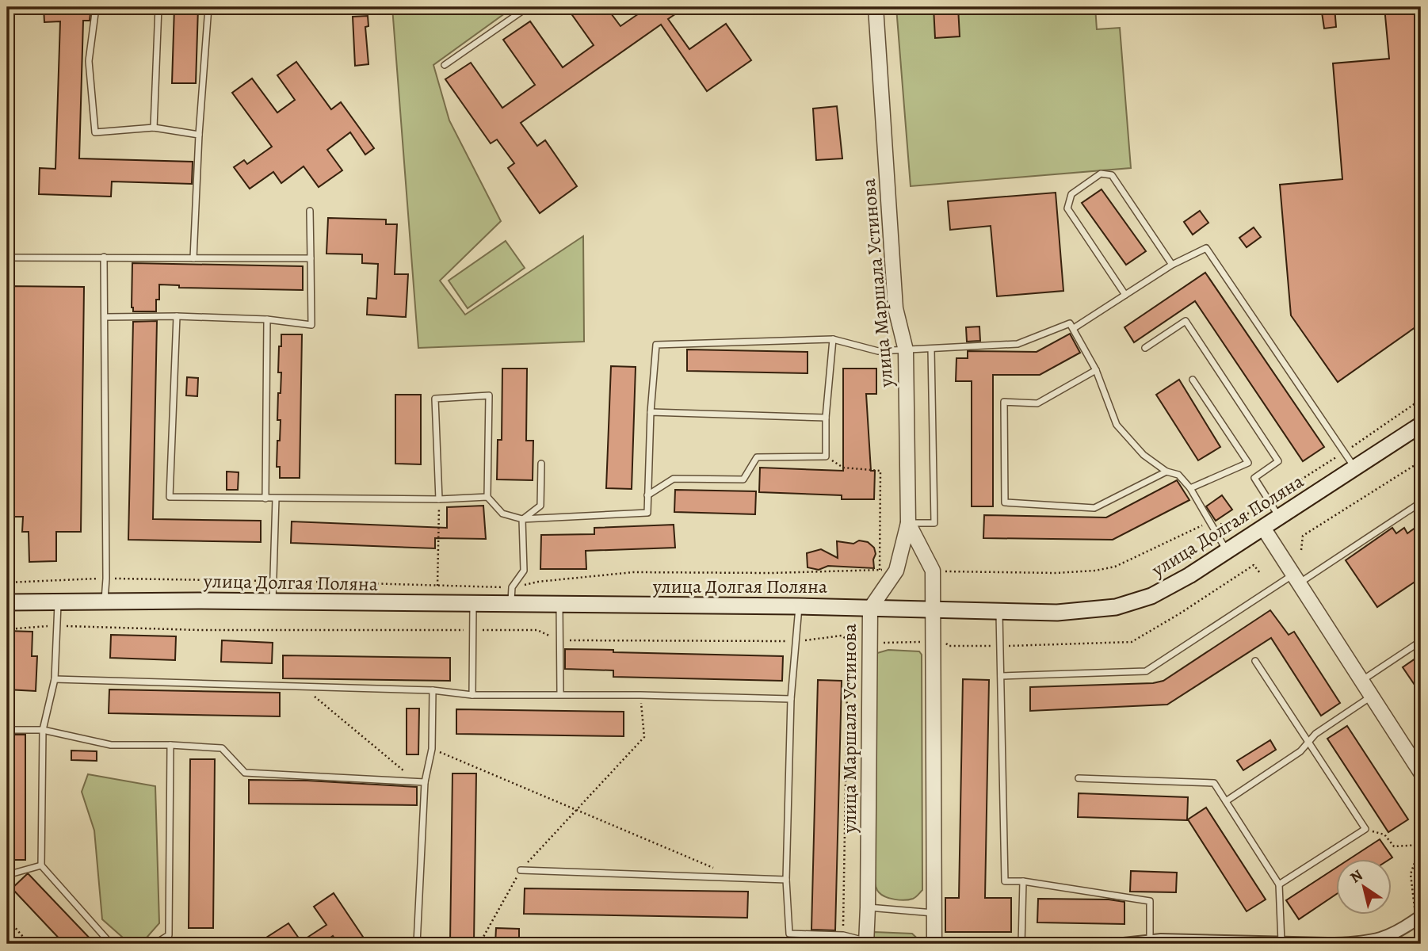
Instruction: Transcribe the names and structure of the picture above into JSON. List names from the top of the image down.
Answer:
{
  "streets": {
    "main road": ["улица Долгая Поляна"],
    "street": ["улица Маршала Устинова"]
  },
  "crossings": [
    ["улица Маршала Устинова", "улица Долгая Поляна"]
  ],
  "north": "top left"
}
